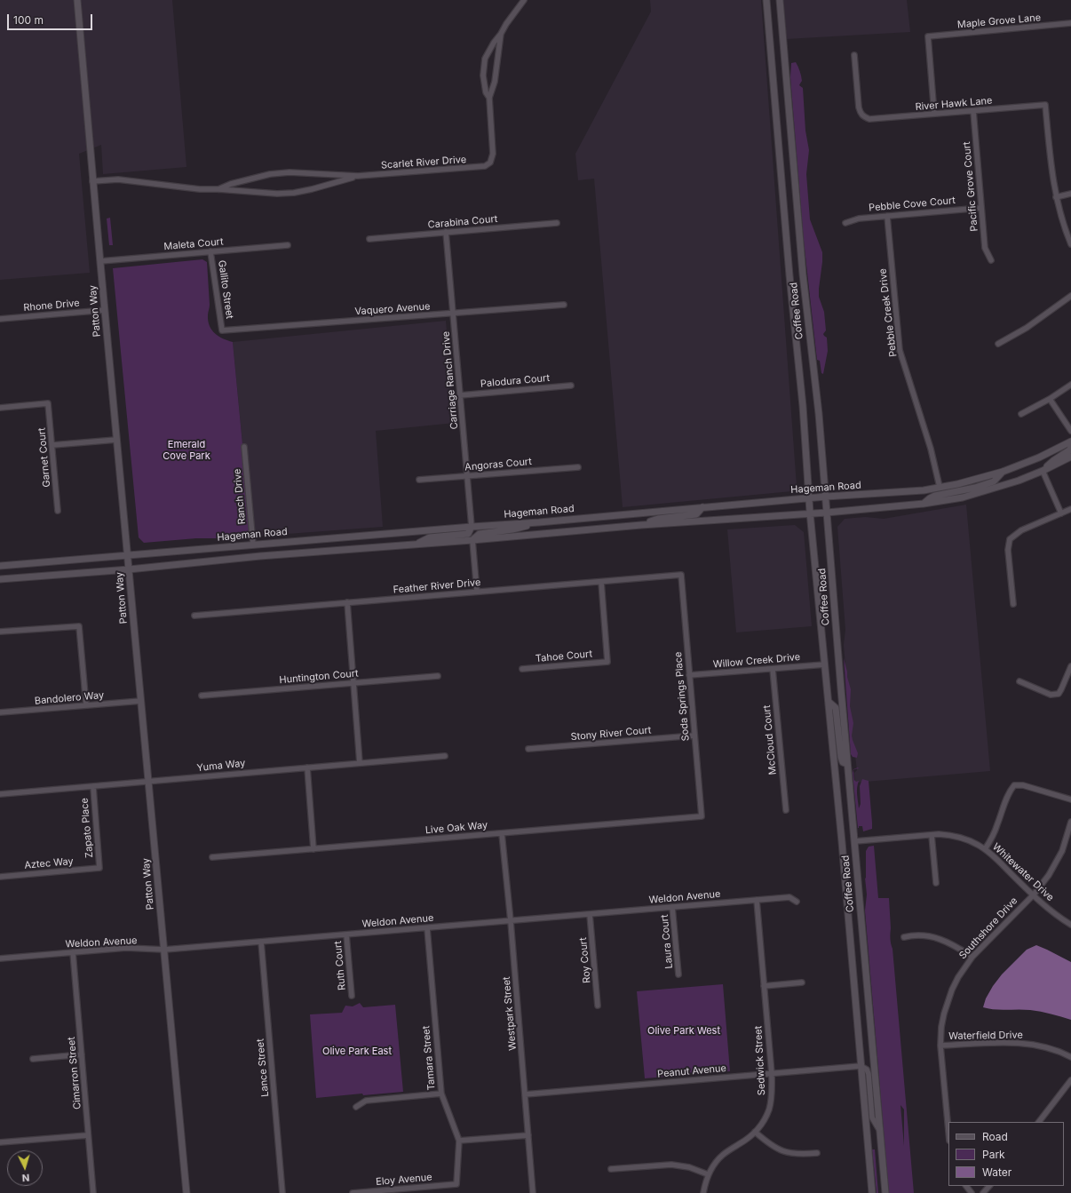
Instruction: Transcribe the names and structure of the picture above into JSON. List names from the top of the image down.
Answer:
{
  "streets": {
    "main road": ["Patton Way", "Coffee Road", "Hageman Road"],
    "street": [
      "Maple Grove Lane",
      "River Hawk Lane",
      "Scarlet River Drive",
      "Pacific Grove Court",
      "Pebble Cove Court",
      "Carabina Court",
      "Maleta Court",
      "Gallito Street",
      "Rhone Drive",
      "Vaquero Avenue",
      "Pebble Creek Drive",
      "Carriage Ranch Drive",
      "Palodura Court",
      "Garnet Court",
      "Angoras Court",
      "Ranch Drive",
      "Feather River Drive",
      "Tahoe Court",
      "Willow Creek Drive",
      "Huntington Court",
      "Soda Springs Place",
      "Bandolero Way",
      "Stony River Court",
      "McCloud Court",
      "Yuma Way",
      "Zapato Place",
      "Live Oak Way",
      "Aztec Way",
      "Whitewater Drive",
      "Weldon Avenue",
      "Southshore Drive",
      "Laura Court",
      "Roy Court",
      "Ruth Court",
      "Westpark Street",
      "Waterfield Drive",
      "Tamara Street",
      "Sedwick Street",
      "Lance Street",
      "Peanut Avenue",
      "Cimarron Street",
      "Eloy Avenue"
    ]
  },
  "crossings": [
    ["Maple Grove Lane", "River Hawk Lane"],
    ["River Hawk Lane", "Pacific Grove Court"],
    ["Scarlet River Drive", "Patton Way"],
    ["Pacific Grove Court", "Pebble Cove Court"],
    ["Pebble Cove Court", "Pebble Creek Drive"],
    ["Carabina Court", "Carriage Ranch Drive"],
    ["Maleta Court", "Gallito Street"],
    ["Maleta Court", "Patton Way"],
    ["Gallito Street", "Vaquero Avenue"],
    ["Rhone Drive", "Patton Way"],
    ["Vaquero Avenue", "Carriage Ranch Drive"],
    ["Patton Way", "Hageman Road"],
    ["Patton Way", "Bandolero Way"],
    ["Patton Way", "Yuma Way"],
    ["Patton Way", "Weldon Avenue"],
    ["Coffee Road", "Hageman Road"],
    ["Coffee Road", "Willow Creek Drive"],
    ["Coffee Road", "Whitewater Drive"],
    ["Coffee Road", "Peanut Avenue"],
    ["Pebble Creek Drive", "Hageman Road"],
    ["Carriage Ranch Drive", "Palodura Court"],
    ["Carriage Ranch Drive", "Angoras Court"],
    ["Carriage Ranch Drive", "Hageman Road"],
    ["Hageman Road", "Ranch Drive"],
    ["Feather River Drive", "Tahoe Court"],
    ["Feather River Drive", "Soda Springs Place"],
    ["Willow Creek Drive", "Soda Springs Place"],
    ["Willow Creek Drive", "McCloud Court"],
    ["Soda Springs Place", "Stony River Court"],
    ["Soda Springs Place", "Live Oak Way"],
    ["Yuma Way", "Zapato Place"],
    ["Zapato Place", "Aztec Way"],
    ["Live Oak Way", "Westpark Street"],
    ["Whitewater Drive", "Southshore Drive"],
    ["Weldon Avenue", "Laura Court"],
    ["Weldon Avenue", "Roy Court"],
    ["Weldon Avenue", "Ruth Court"],
    ["Weldon Avenue", "Westpark Street"],
    ["Weldon Avenue", "Tamara Street"],
    ["Weldon Avenue", "Sedwick Street"],
    ["Weldon Avenue", "Lance Street"],
    ["Weldon Avenue", "Cimarron Street"],
    ["Southshore Drive", "Waterfield Drive"],
    ["Westpark Street", "Peanut Avenue"],
    ["Tamara Street", "Eloy Avenue"],
    ["Sedwick Street", "Peanut Avenue"]
  ],
  "parks": ["Emerald Cove Park", "Olive Park West", "Olive Park East"],
  "legend": ["Road", "Park", "Water"],
  "scale_bar": "100 m",
  "north": "bottom"
}
